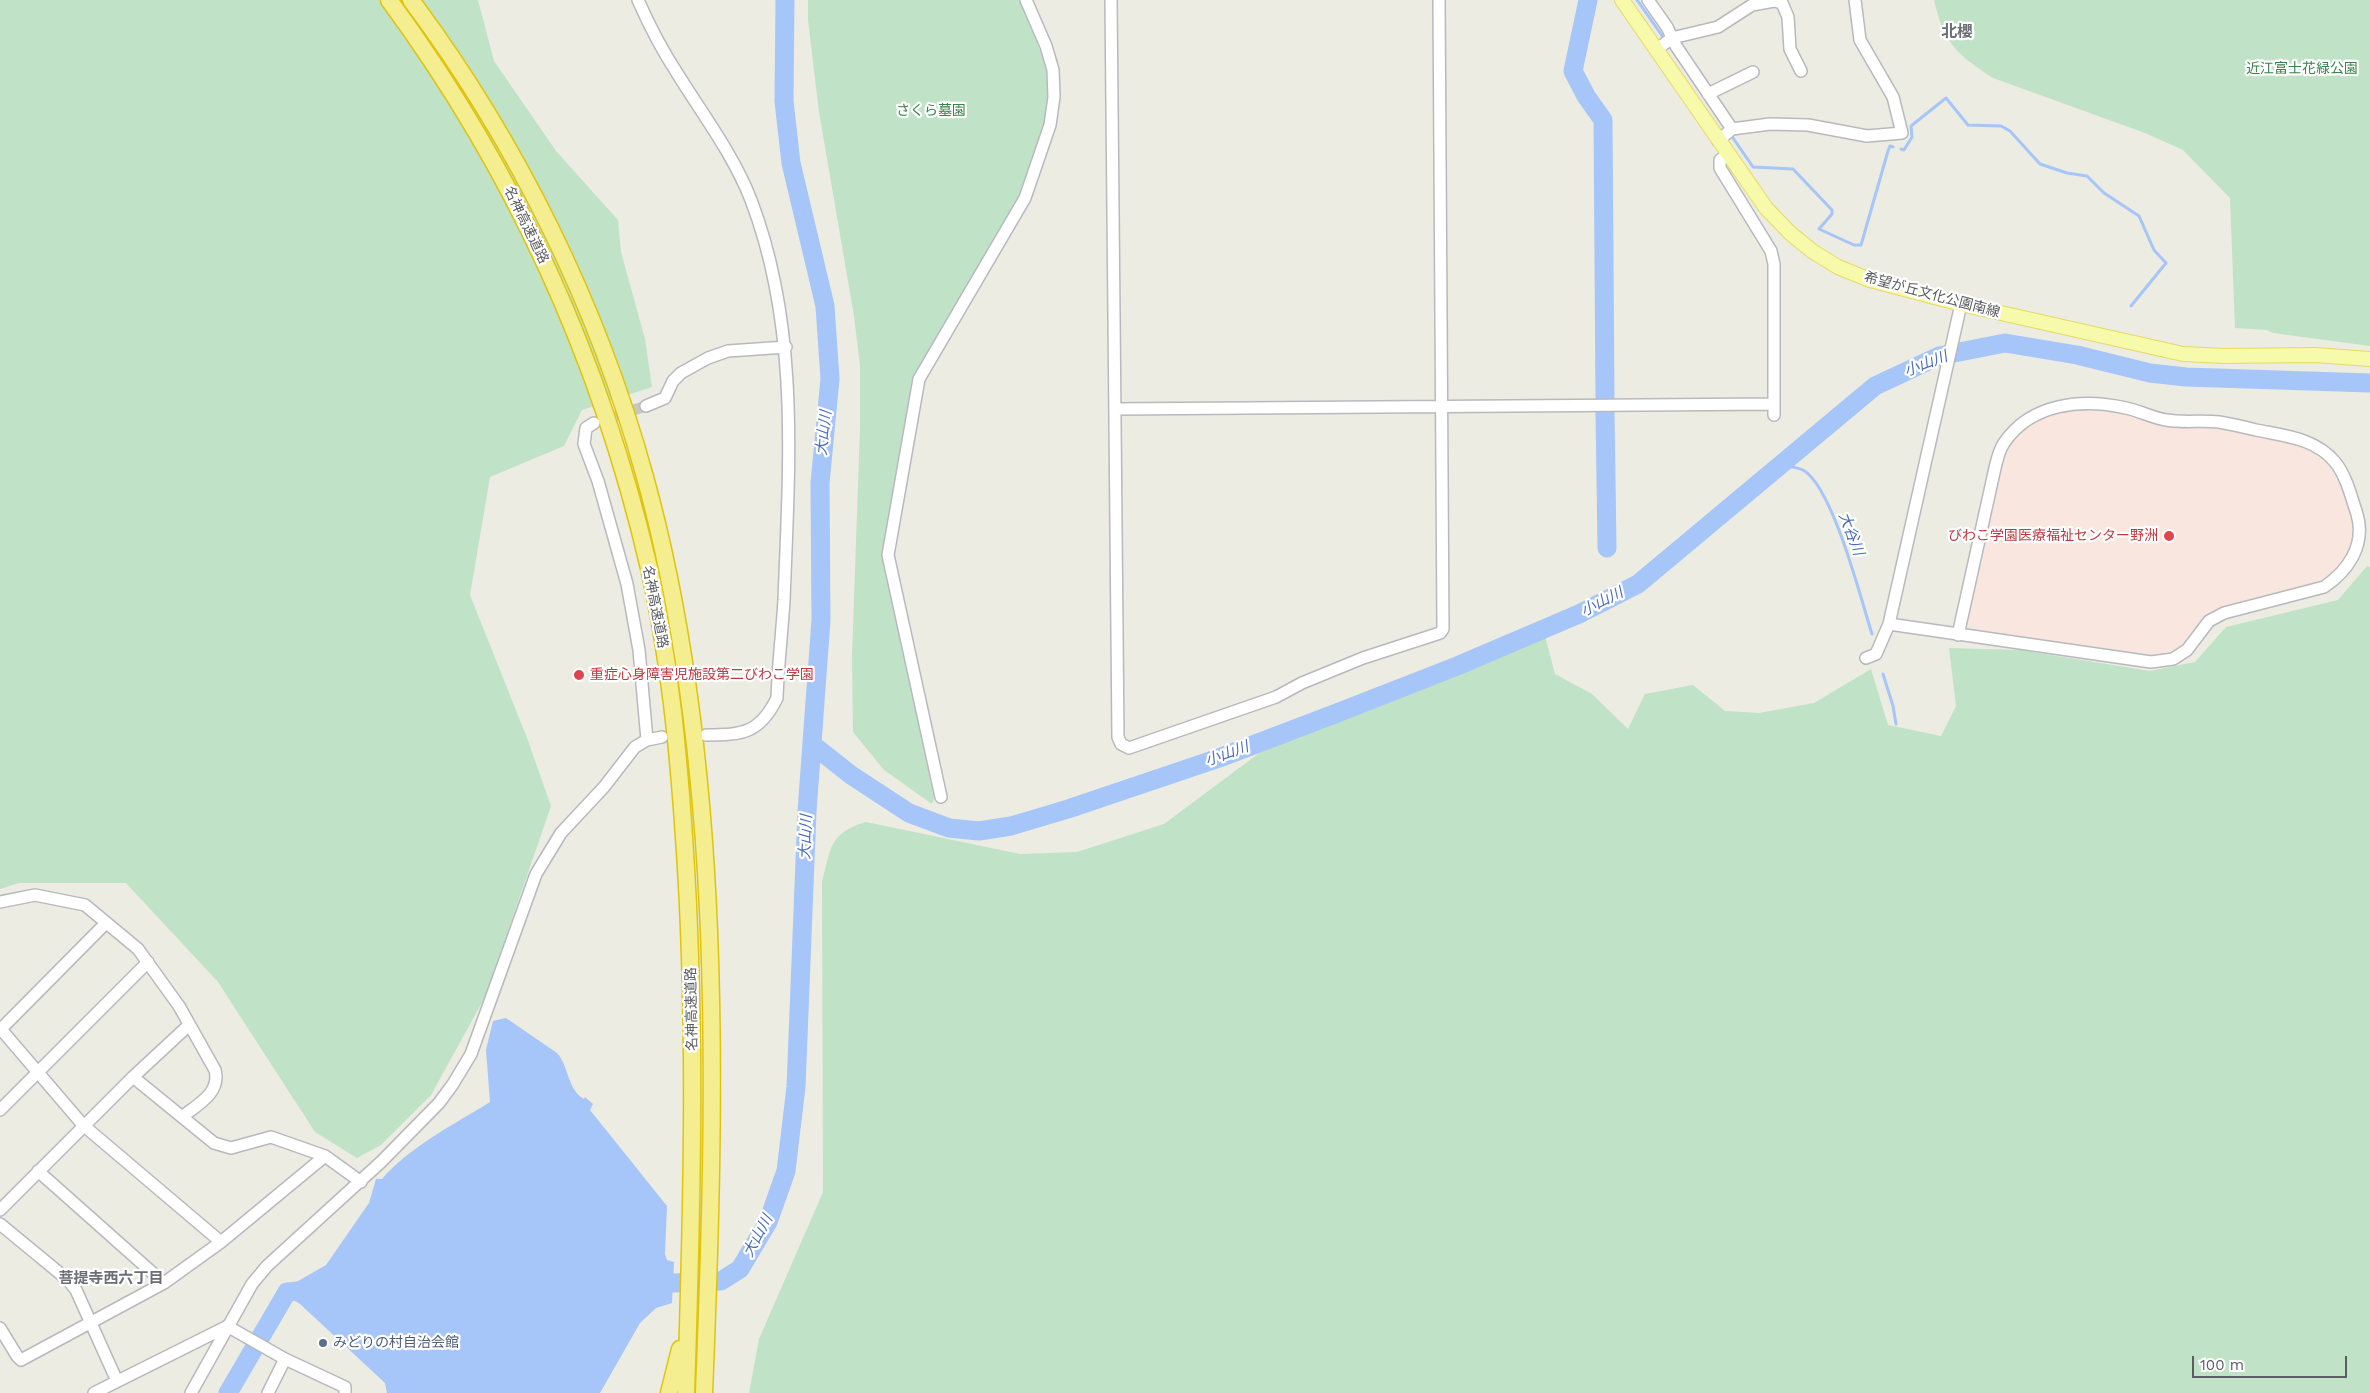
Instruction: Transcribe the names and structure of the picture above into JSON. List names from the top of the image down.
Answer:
{
  "streets": {
    "highway": ["名神高速道路"],
    "main road": ["希望が丘文化公園南線"]
  },
  "districts": ["北櫻", "菩提寺西六丁目"],
  "water": ["小山川", "大山川", "大谷川"],
  "parks": ["近江富士花緑公園", "さくら墓園"],
  "places": ["びわこ学園医療福祉センター野洲", "重症心身障害児施設第二びわこ学園", "みどりの村自治会館"],
  "scale_bar": "100 m"
}
